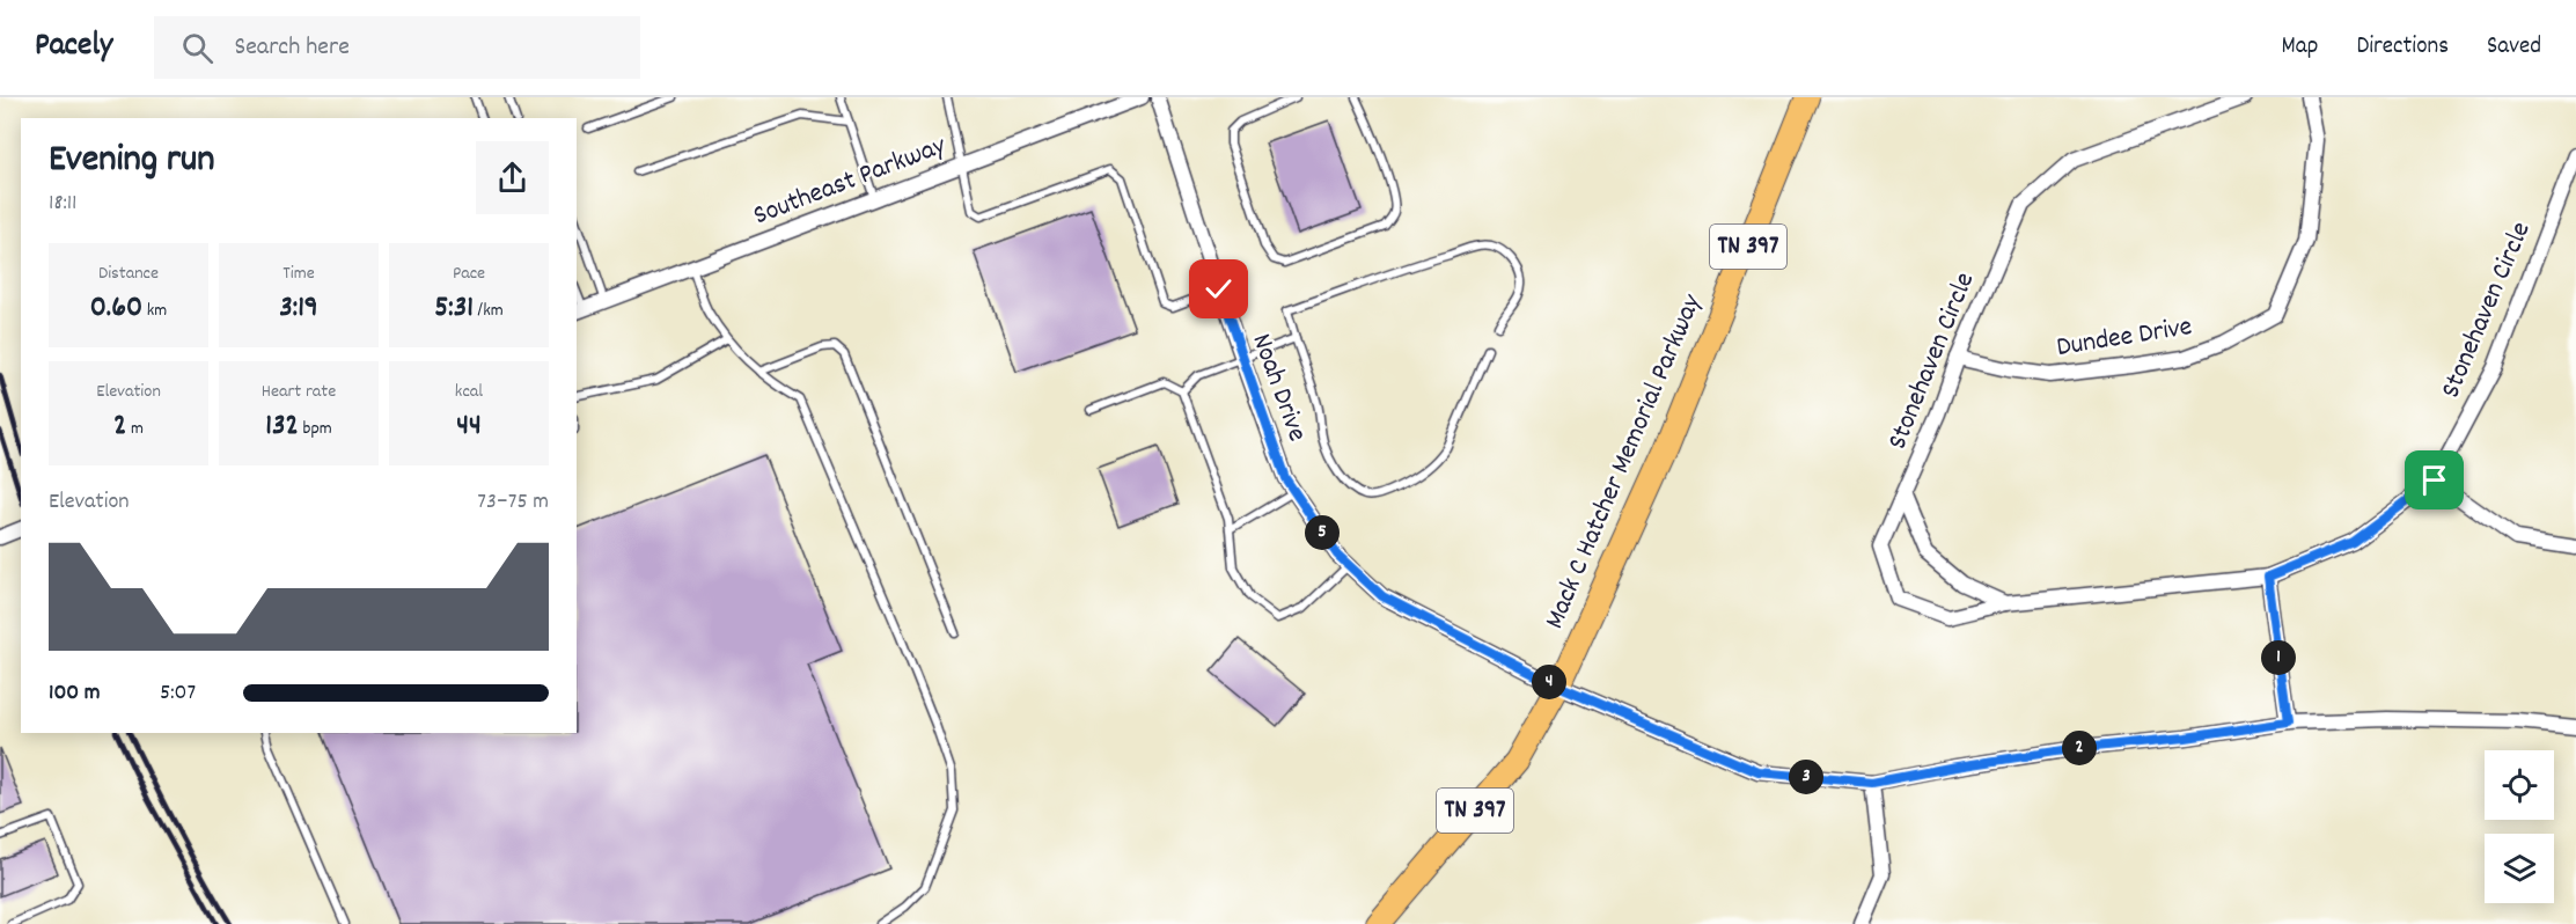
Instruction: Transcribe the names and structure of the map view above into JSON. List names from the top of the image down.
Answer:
{
  "streets": {
    "main road": ["TN 397", "Mack C Hatcher Memorial Parkway"],
    "street": [
      "Southeast Parkway",
      "Stonehaven Circle",
      "Dundee Drive",
      "Noah Drive"
    ]
  },
  "crossings": [
    ["Stonehaven Circle", "Dundee Drive"],
    ["Noah Drive", "Mack C Hatcher Memorial Parkway"]
  ],
  "page": {
    "header": "Pacely",
    "search": "Search here",
    "nav": ["Map", "Directions", "Saved"],
    "heading": ["Evening run", "18:11"],
    "stats": [
      ["Distance", "0.60 km"],
      ["Time", "3:19"],
      ["Pace", "5:31 /km"],
      ["Elevation", "2 m"],
      ["Heart rate", "132 bpm"],
      ["kcal", "44"]
    ],
    "chart": ["Elevation", "73–75 m"],
    "pins": [
      "5",
      "1",
      "4",
      "2",
      "3"
    ],
    "list": [
      {
        "name": "100 m",
        "note": "5:07"
      }
    ]
  }
}
